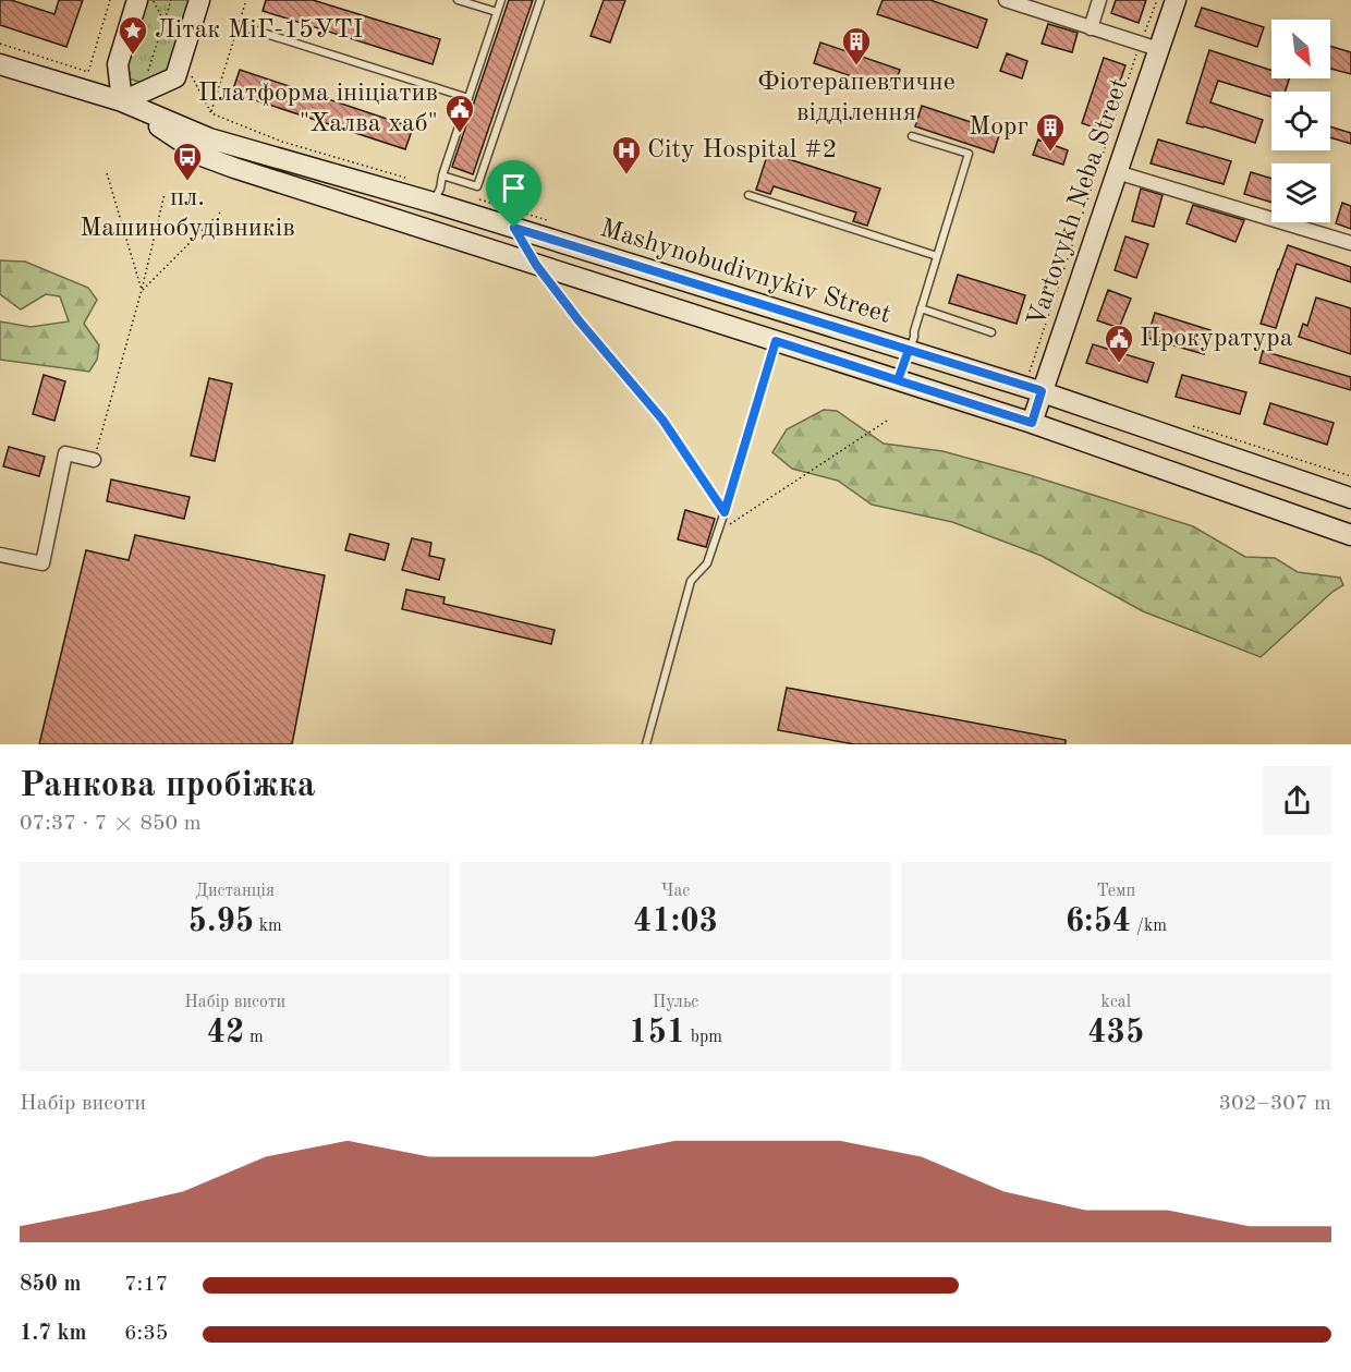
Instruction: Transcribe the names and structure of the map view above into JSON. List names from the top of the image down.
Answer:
{
  "streets": {
    "street": ["Vartovykh Neba Street", "Mashynobudivnykiv Street"]
  },
  "crossings": [
    ["Vartovykh Neba Street", "Mashynobudivnykiv Street"]
  ],
  "places": {
    "place": ["Літак МіГ-15УТІ"],
    "building": ["Фіотерапевтичне відділення", "Морг"],
    "public building": ["Платформа ініціатив \"Халва хаб\"", "Прокуратура"],
    "hospital": ["City Hospital #2"],
    "bus stop": ["пл. Машинобудівників"]
  },
  "north": "bottom right",
  "page": {
    "heading": ["Ранкова пробіжка", "07:37 · 7 × 850 m"],
    "stats": [
      ["Дистанція", "5.95 km"],
      ["Час", "41:03"],
      ["Темп", "6:54 /km"],
      ["Набір висоти", "42 m"],
      ["Пульс", "151 bpm"],
      ["kcal", "435"]
    ],
    "chart": ["Набір висоти", "302–307 m"],
    "list": [
      {
        "name": "850 m",
        "note": "7:17"
      },
      {
        "name": "1.7 km",
        "note": "6:35"
      }
    ]
  }
}
